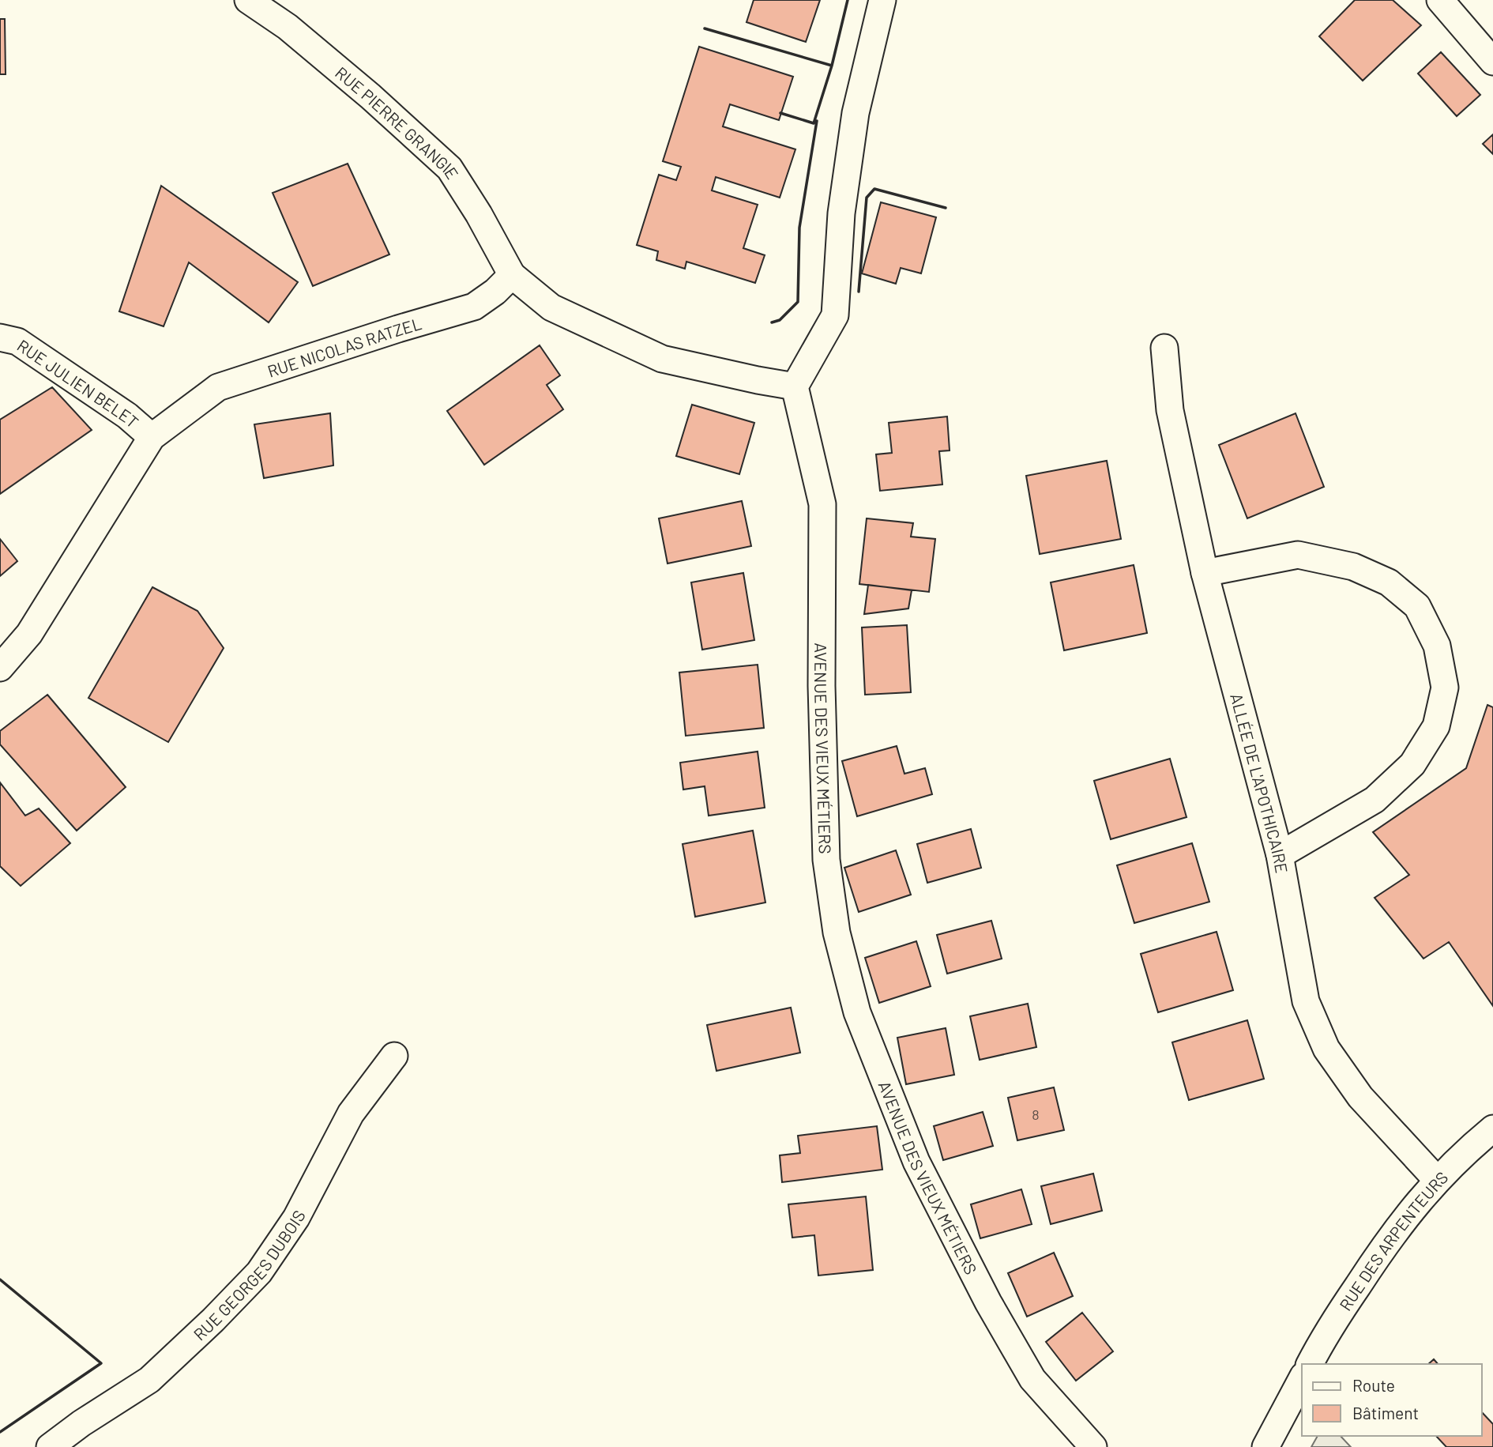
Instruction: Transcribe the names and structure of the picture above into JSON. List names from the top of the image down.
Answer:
{
  "streets": {
    "street": [
      "RUE PIERRE GRANGIE",
      "RUE NICOLAS RATZEL",
      "RUE JULIEN BELET",
      "AVENUE DES VIEUX MÉTIERS",
      "ALLÉE DE L'APOTHICAIRE",
      "RUE DES ARPENTEURS",
      "RUE GEORGES DUBOIS"
    ]
  },
  "crossings": [
    ["RUE PIERRE GRANGIE", "RUE NICOLAS RATZEL"],
    ["RUE NICOLAS RATZEL", "RUE JULIEN BELET"],
    ["ALLÉE DE L'APOTHICAIRE", "RUE DES ARPENTEURS"]
  ],
  "house_numbers": ["8"],
  "legend": ["Route", "Bâtiment"]
}
